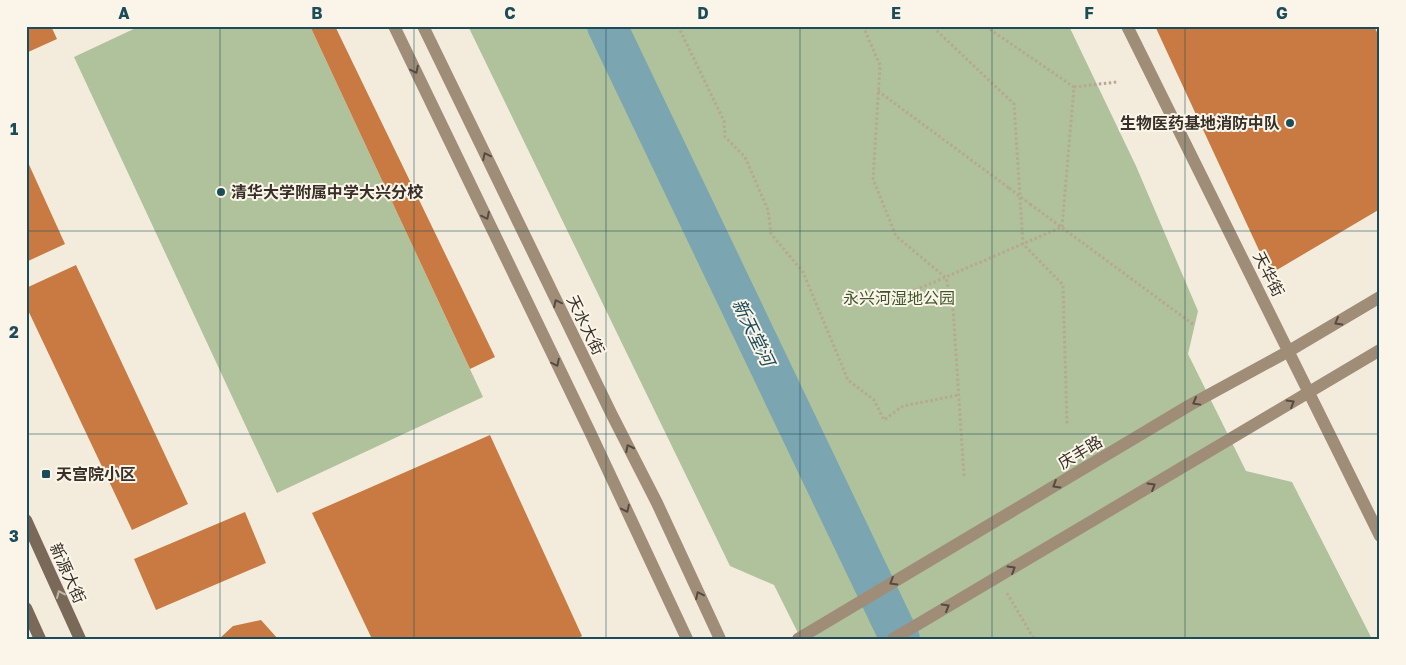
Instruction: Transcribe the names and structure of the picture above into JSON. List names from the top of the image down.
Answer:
{
  "streets": {
    "main road": [
      "天华街",
      "天水大街",
      "庆丰路",
      "新源大街"
    ]
  },
  "crossings": [
    ["天华街", "庆丰路"]
  ],
  "one_way": ["新源大街"],
  "water": ["新天堂河"],
  "parks": ["永兴河湿地公园"],
  "places": {
    "other": ["生物医药基地消防中队", "清华大学附属中学大兴分校"],
    "transit": ["天宫院小区"]
  },
  "grid": {
    "columns": [
      "A",
      "B",
      "C",
      "D",
      "E",
      "F",
      "G"
    ],
    "rows": ["1", "2", "3"]
  }
}
